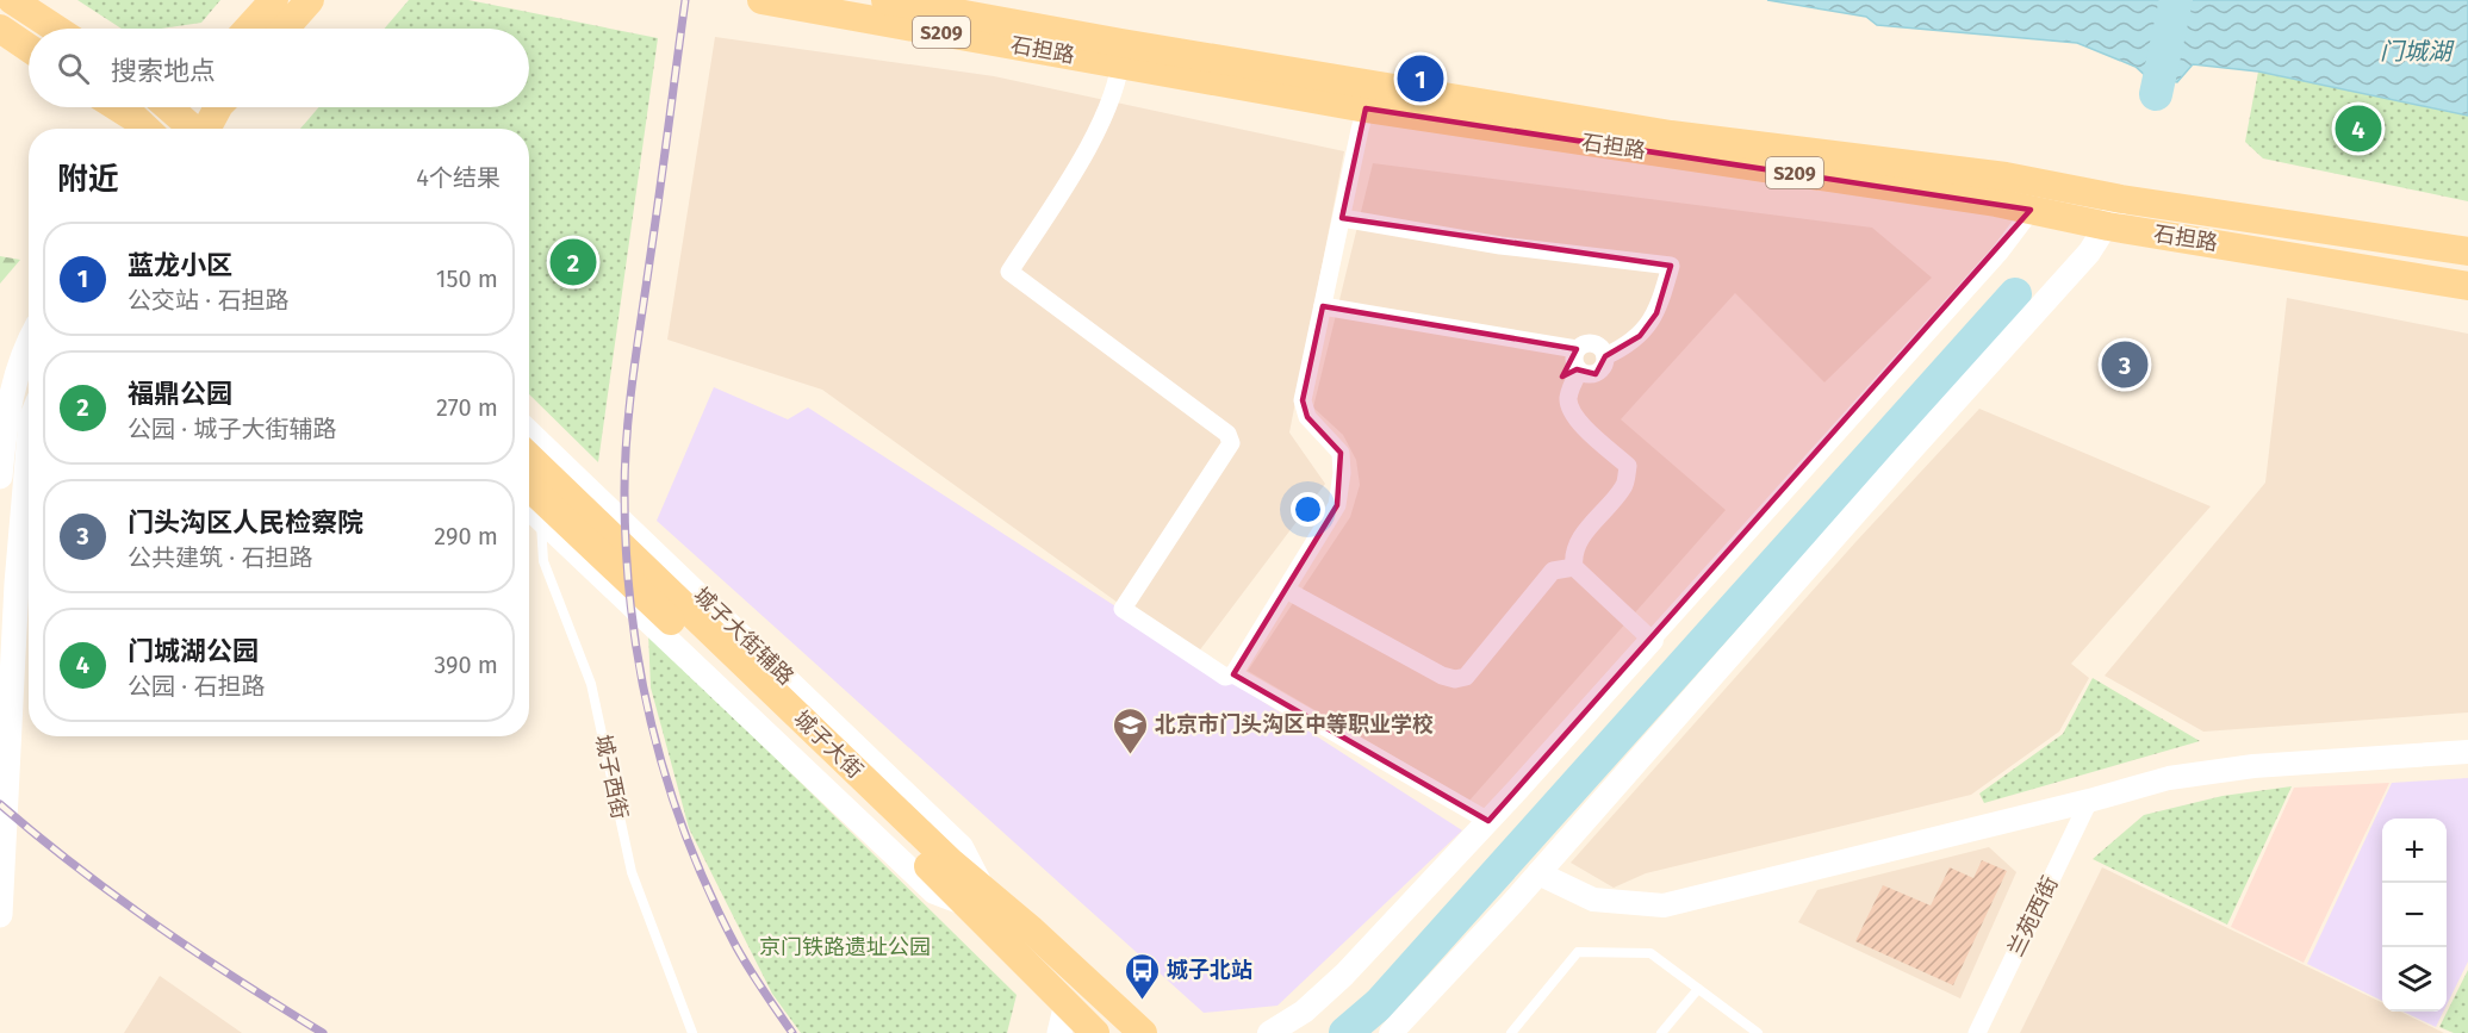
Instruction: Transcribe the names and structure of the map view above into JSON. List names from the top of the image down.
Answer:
{
  "streets": {
    "main road": ["S209", "石担路", "城子大街"],
    "street": ["城子大街辅路", "兰苑西街"],
    "lane": ["城子西街"]
  },
  "crossings": [
    ["城子大街辅路", "城子大街"]
  ],
  "water": ["门城湖"],
  "parks": ["京门铁路遗址公园"],
  "places": {
    "school or university": ["北京市门头沟区中等职业学校"],
    "bus stop": ["城子北站"]
  },
  "page": {
    "search": "搜索地点",
    "pins": [
      "1",
      "4",
      "2",
      "3"
    ],
    "heading": ["附近", "4个结果"],
    "list": [
      {
        "mark": "1",
        "name": "蓝龙小区",
        "note": "公交站 · 石担路",
        "value": "150 m"
      },
      {
        "mark": "2",
        "name": "福鼎公园",
        "note": "公园 · 城子大街辅路",
        "value": "270 m"
      },
      {
        "mark": "3",
        "name": "门头沟区人民检察院",
        "note": "公共建筑 · 石担路",
        "value": "290 m"
      },
      {
        "mark": "4",
        "name": "门城湖公园",
        "note": "公园 · 石担路",
        "value": "390 m"
      }
    ],
    "map_buttons": ["+", "−"]
  }
}
